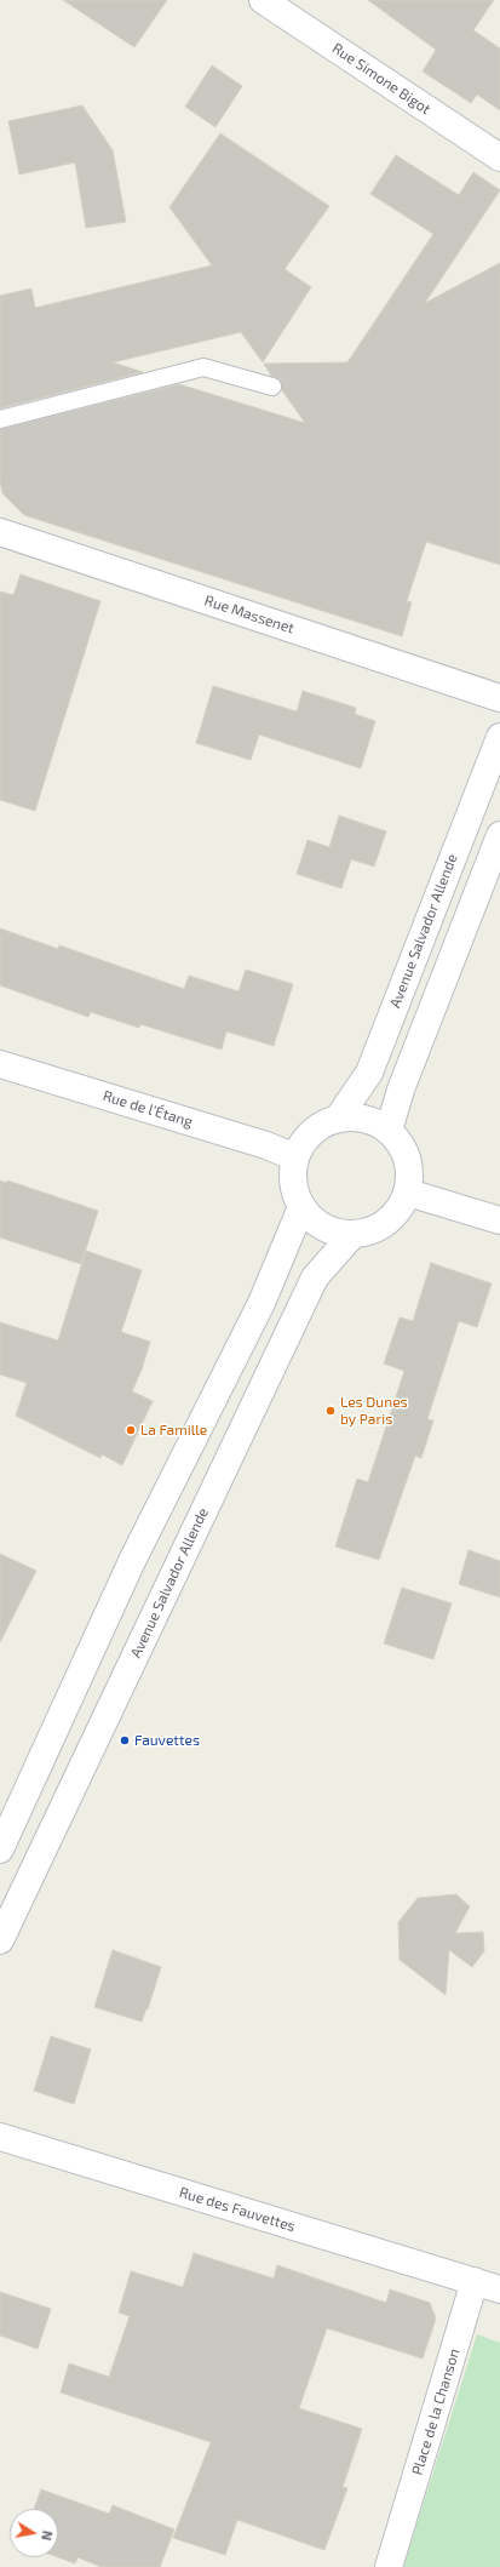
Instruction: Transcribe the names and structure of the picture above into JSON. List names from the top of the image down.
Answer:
{
  "streets": {
    "main road": [
      "Rue Simone Bigot",
      "Rue Massenet",
      "Avenue Salvador Allende",
      "Rue de l'Étang",
      "Rue des Fauvettes",
      "Place de la Chanson"
    ]
  },
  "crossings": [
    ["Avenue Salvador Allende", "Rue de l'Étang"],
    ["Rue des Fauvettes", "Place de la Chanson"]
  ],
  "places": ["Les Dunes by Paris", "La Famille", "Fauvettes"],
  "north": "right"
}
